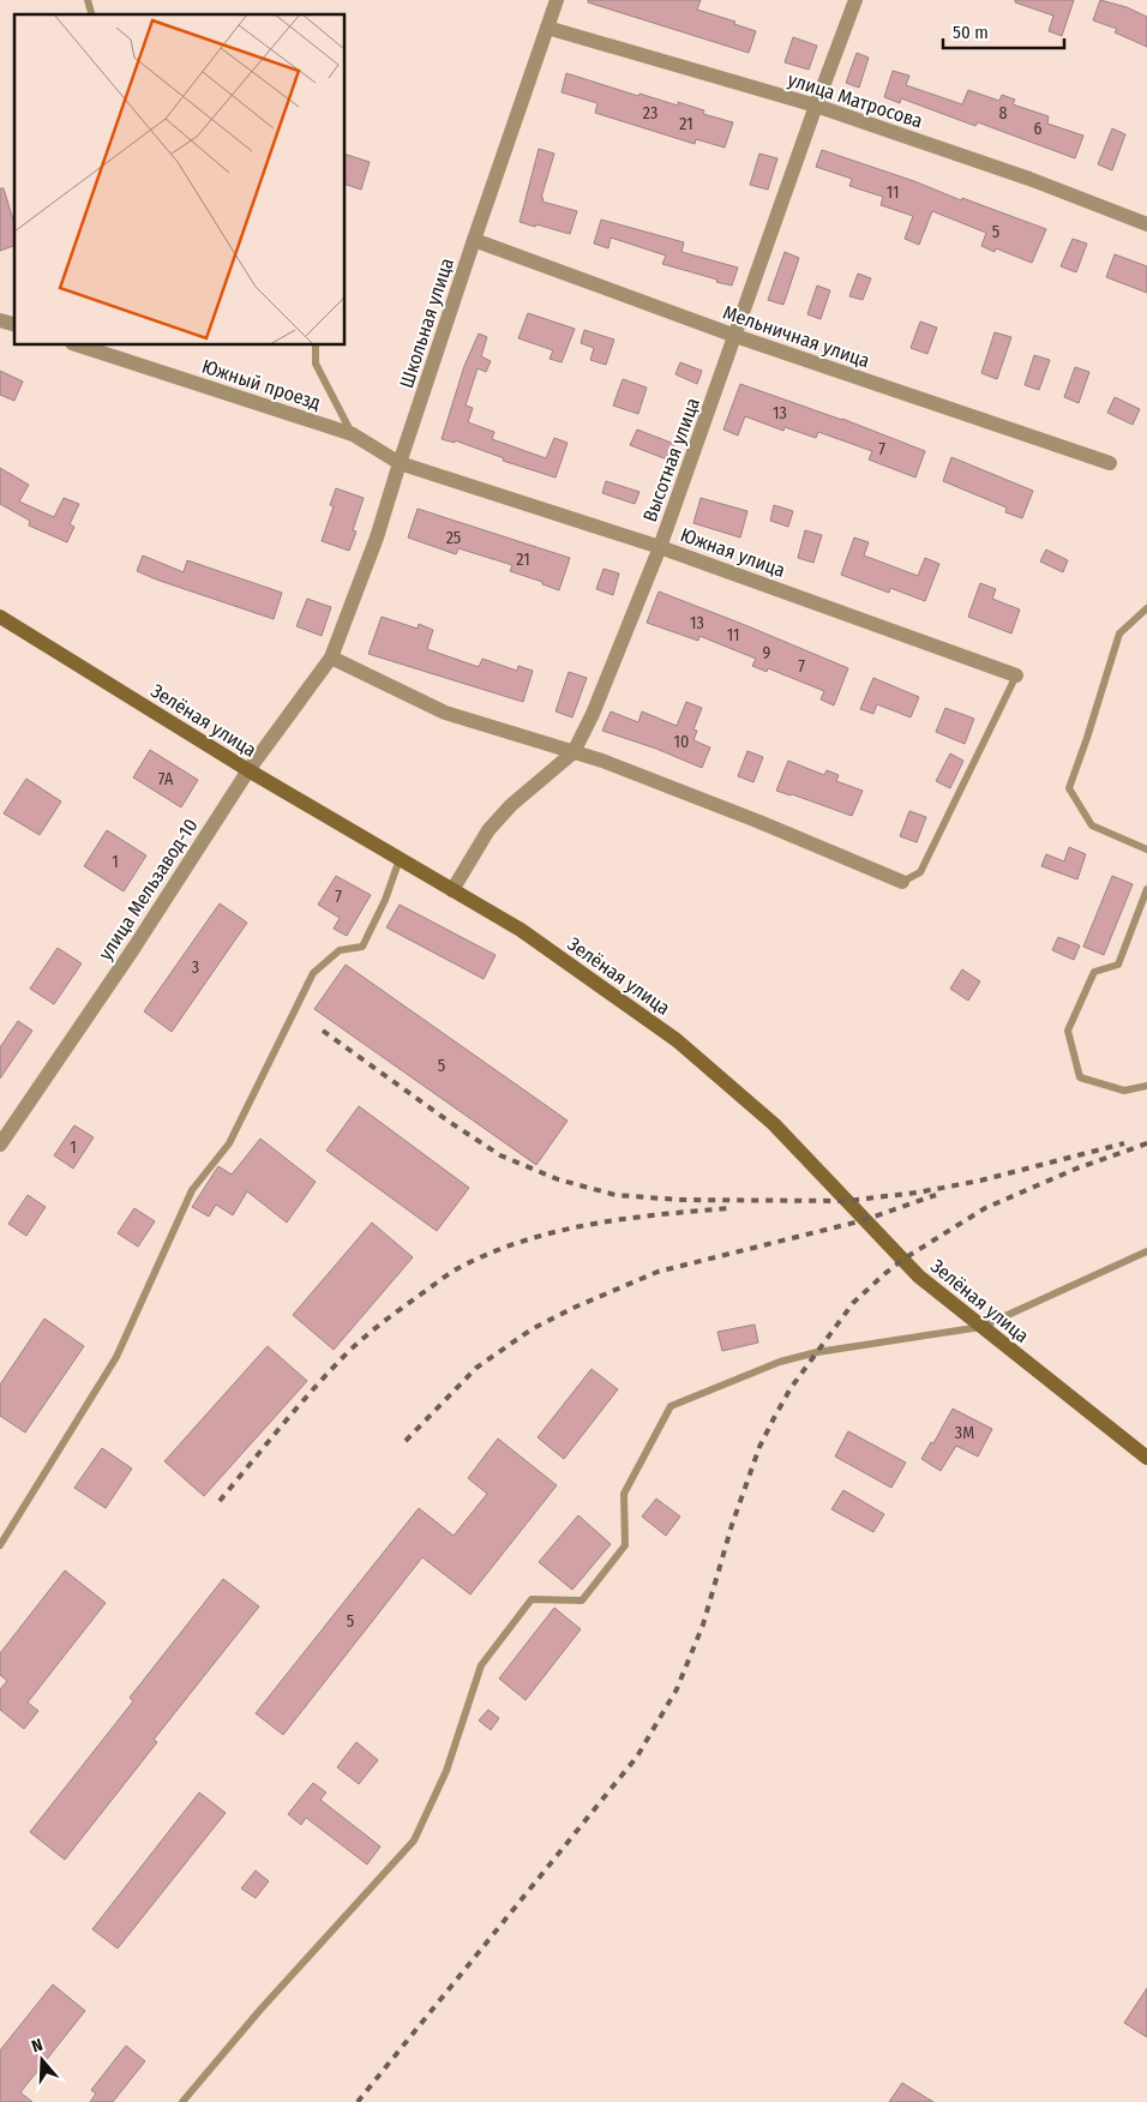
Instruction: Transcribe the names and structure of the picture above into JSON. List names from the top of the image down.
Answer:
{
  "streets": {
    "street": [
      "улица Матросова",
      "Школьная улица",
      "Мельничная улица",
      "Южный проезд",
      "Высотная улица",
      "Южная улица",
      "Зелёная улица",
      "улица Мельзавод-10"
    ]
  },
  "crossings": [
    ["улица Матросова", "Школьная улица"],
    ["улица Матросова", "Высотная улица"],
    ["Школьная улица", "Мельничная улица"],
    ["Школьная улица", "Южный проезд"],
    ["Школьная улица", "Южная улица"],
    ["Школьная улица", "улица Мельзавод-10"],
    ["Мельничная улица", "Высотная улица"],
    ["Южный проезд", "Южная улица"],
    ["Высотная улица", "Южная улица"],
    ["Высотная улица", "Зелёная улица"],
    ["Зелёная улица", "улица Мельзавод-10"]
  ],
  "house_numbers": [
    "23",
    "8",
    "21",
    "6",
    "11",
    "5",
    "13",
    "7",
    "25",
    "21",
    "13",
    "11",
    "9",
    "7",
    "10",
    "7А",
    "1",
    "7",
    "3",
    "5",
    "1",
    "3М",
    "5"
  ],
  "scale_bar": "50 m",
  "north": "top"
}
